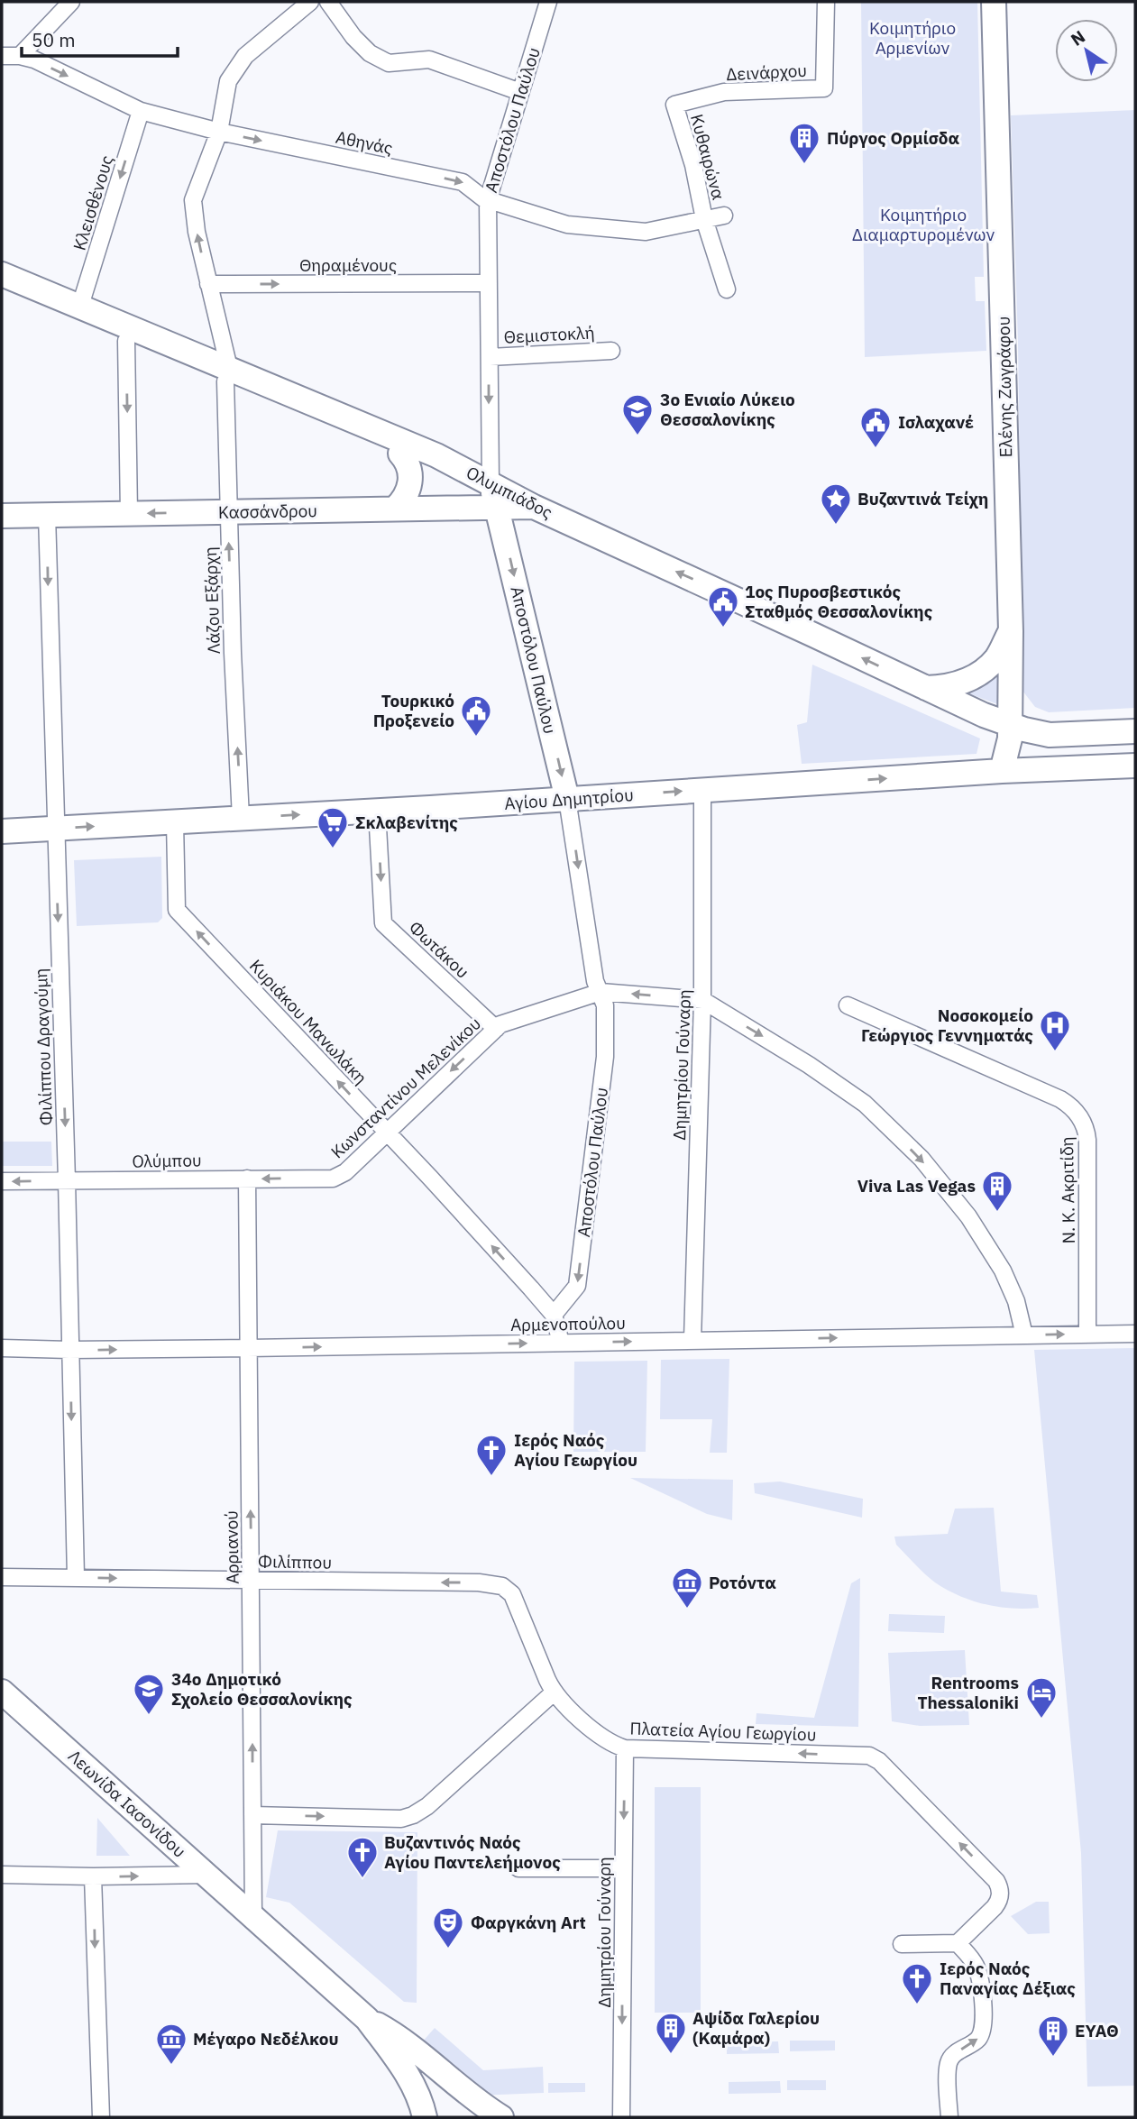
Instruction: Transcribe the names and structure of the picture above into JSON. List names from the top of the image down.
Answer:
{
  "streets": {
    "main road": [
      "Αποστόλου Παύλου",
      "Ελένης Ζωγράφου",
      "Ολυμπιάδος",
      "Κασσάνδρου",
      "Αγίου Δημητρίου",
      "Λεωνίδα Ιασονίδου"
    ],
    "street": [
      "Δεινάρχου",
      "Αθηνάς",
      "Κυθαιρώνα",
      "Κλεισθένους",
      "Θηραμένους",
      "Θεμιστοκλή",
      "Λάζου Εξάρχη",
      "Φωτάκου",
      "Κυριάκου Μανωλάκη",
      "Φιλίππου Δραγούμη",
      "Δημητρίου Γούναρη",
      "Κωνσταντίνου Μελενίκου",
      "Ολύμπου",
      "Ν. Κ. Ακριτίδη",
      "Αρμενοπούλου",
      "Αρριανού",
      "Φιλίππου",
      "Πλατεία Αγίου Γεωργίου"
    ]
  },
  "crossings": [
    ["Δεινάρχου", "Κυθαιρώνα"],
    ["Αποστόλου Παύλου", "Αθηνάς"],
    ["Αποστόλου Παύλου", "Θηραμένους"],
    ["Αποστόλου Παύλου", "Θεμιστοκλή"],
    ["Αποστόλου Παύλου", "Ολυμπιάδος"],
    ["Αποστόλου Παύλου", "Κασσάνδρου"],
    ["Αποστόλου Παύλου", "Αγίου Δημητρίου"],
    ["Αποστόλου Παύλου", "Κυριάκου Μανωλάκη"],
    ["Αποστόλου Παύλου", "Κωνσταντίνου Μελενίκου"],
    ["Αθηνάς", "Κυθαιρώνα"],
    ["Αθηνάς", "Κλεισθένους"],
    ["Αθηνάς", "Λάζου Εξάρχη"],
    ["Κλεισθένους", "Ολυμπιάδος"],
    ["Θηραμένους", "Λάζου Εξάρχη"],
    ["Ελένης Ζωγράφου", "Ολυμπιάδος"],
    ["Ελένης Ζωγράφου", "Αγίου Δημητρίου"],
    ["Ολυμπιάδος", "Κασσάνδρου"],
    ["Ολυμπιάδος", "Λάζου Εξάρχη"],
    ["Κασσάνδρου", "Λάζου Εξάρχη"],
    ["Κασσάνδρου", "Φιλίππου Δραγούμη"],
    ["Λάζου Εξάρχη", "Αγίου Δημητρίου"],
    ["Αγίου Δημητρίου", "Φωτάκου"],
    ["Αγίου Δημητρίου", "Κυριάκου Μανωλάκη"],
    ["Αγίου Δημητρίου", "Φιλίππου Δραγούμη"],
    ["Αγίου Δημητρίου", "Δημητρίου Γούναρη"],
    ["Φωτάκου", "Κωνσταντίνου Μελενίκου"],
    ["Κυριάκου Μανωλάκη", "Κωνσταντίνου Μελενίκου"],
    ["Κυριάκου Μανωλάκη", "Αρμενοπούλου"],
    ["Φιλίππου Δραγούμη", "Ολύμπου"],
    ["Φιλίππου Δραγούμη", "Αρμενοπούλου"],
    ["Φιλίππου Δραγούμη", "Φιλίππου"],
    ["Δημητρίου Γούναρη", "Κωνσταντίνου Μελενίκου"],
    ["Δημητρίου Γούναρη", "Αρμενοπούλου"],
    ["Δημητρίου Γούναρη", "Πλατεία Αγίου Γεωργίου"],
    ["Κωνσταντίνου Μελενίκου", "Ολύμπου"],
    ["Κωνσταντίνου Μελενίκου", "Αρμενοπούλου"],
    ["Ολύμπου", "Αρριανού"],
    ["Ν. Κ. Ακριτίδη", "Αρμενοπούλου"],
    ["Αρμενοπούλου", "Αρριανού"],
    ["Αρριανού", "Φιλίππου"],
    ["Αρριανού", "Λεωνίδα Ιασονίδου"],
    ["Φιλίππου", "Πλατεία Αγίου Γεωργίου"]
  ],
  "one_way": [
    "Αποστόλου Παύλου",
    "Κλεισθένους",
    "Θηραμένους",
    "Λάζου Εξάρχη",
    "Αγίου Δημητρίου",
    "Φωτάκου",
    "Κυριάκου Μανωλάκη",
    "Φιλίππου Δραγούμη",
    "Δημητρίου Γούναρη",
    "Ολύμπου",
    "Αρμενοπούλου",
    "Αρριανού"
  ],
  "parks": ["Κοιμητήριο Αρμενίων", "Κοιμητήριο Διαμαρτυρομένων"],
  "places": {
    "building": [
      "Πύργος Ορμίσδα",
      "Viva Las Vegas",
      "Αψίδα Γαλερίου (Καμάρα)",
      "ΕΥΑΘ"
    ],
    "school or university": ["3o Ενιαίο Λύκειο Θεσσαλονίκης", "34ο Δημοτικό Σχολείο Θεσσαλονίκης"],
    "public building": ["Ισλαχανέ", "1ος Πυροσβεστικός Σταθμός Θεσσαλονίκης", "Τουρκικό Προξενείο"],
    "place": ["Βυζαντινά Τείχη"],
    "supermarket": ["Σκλαβενίτης"],
    "hospital": ["Νοσοκομείο Γεώργιος Γεννηματάς"],
    "church": ["Ιερός Ναός Αγίου Γεωργίου", "Βυζαντινός Ναός Αγίου Παντελεήμονος", "Ιερός Ναός Παναγίας Δέξιας"],
    "museum": ["Ροτόντα", "Μέγαρο Νεδέλκου"],
    "hotel": ["Rentrooms Thessaloniki"],
    "theatre": ["Φαργκάνη Art"]
  },
  "scale_bar": "50 m",
  "north": "top left"
}
